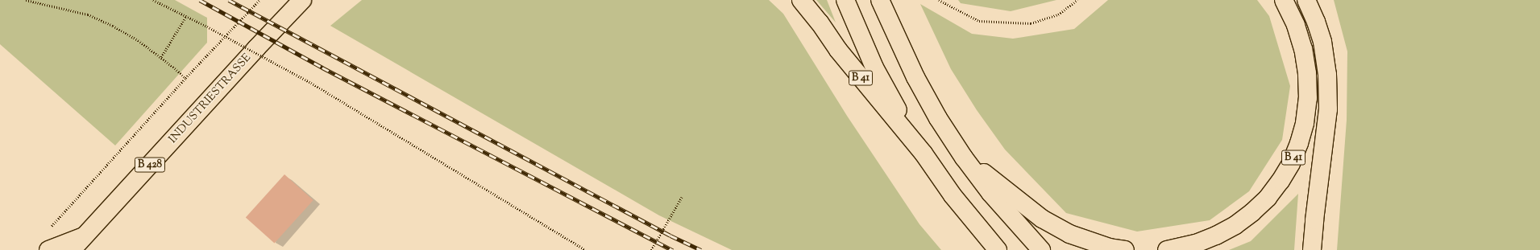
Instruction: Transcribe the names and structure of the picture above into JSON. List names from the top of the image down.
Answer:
{
  "streets": {
    "main road": ["B 41", "INDUSTRIESTRASSE", "B 428"]
  },
  "crossings": [
    ["INDUSTRIESTRASSE", "B 428"]
  ]
}
